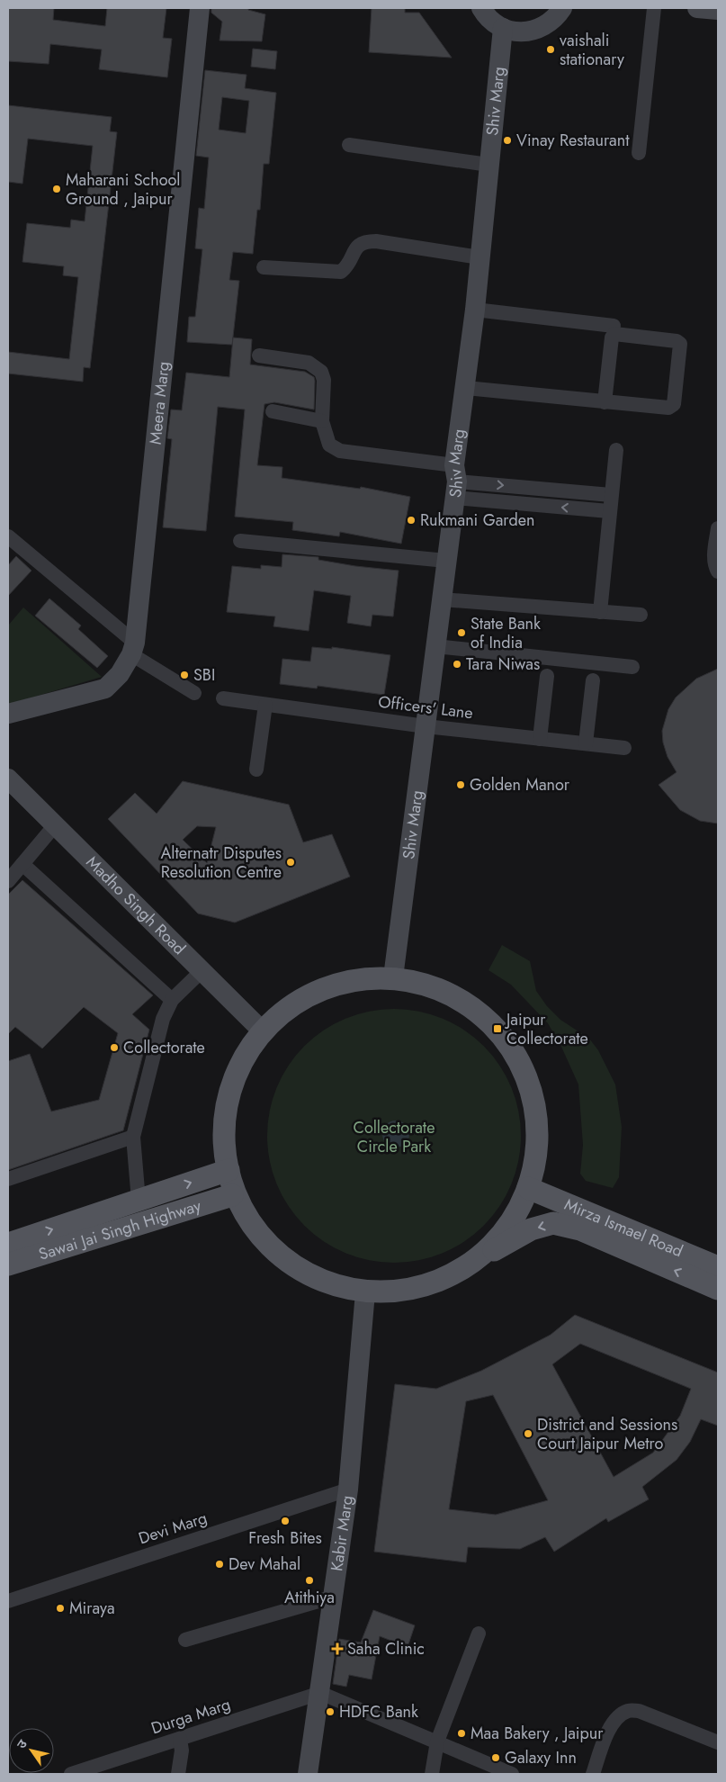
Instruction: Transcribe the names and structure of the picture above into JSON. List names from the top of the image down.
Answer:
{
  "streets": {
    "main road": ["Mirza Ismael Road", "Sawai Jai Singh Highway"],
    "street": [
      "Shiv Marg",
      "Meera Marg",
      "Officers' Lane",
      "Madho Singh Road",
      "Devi Marg",
      "Kabir Marg",
      "Durga Marg"
    ]
  },
  "crossings": [
    ["Shiv Marg", "Officers' Lane"],
    ["Devi Marg", "Kabir Marg"],
    ["Kabir Marg", "Durga Marg"]
  ],
  "parks": ["Collectorate Circle Park"],
  "places": {
    "other": [
      "vaishali stationary",
      "Vinay Restaurant",
      "Maharani School Ground , Jaipur",
      "Rukmani Garden",
      "State Bank of India",
      "Tara Niwas",
      "SBI",
      "Golden Manor",
      "Alternatr Disputes Resolution Centre",
      "Collectorate",
      "District and Sessions Court Jaipur Metro",
      "Fresh Bites",
      "Dev Mahal",
      "Atithiya",
      "Miraya",
      "HDFC Bank",
      "Maa Bakery , Jaipur",
      "Galaxy Inn"
    ],
    "transit": ["Jaipur Collectorate"],
    "health": ["Saha Clinic"]
  },
  "north": "top left"
}
